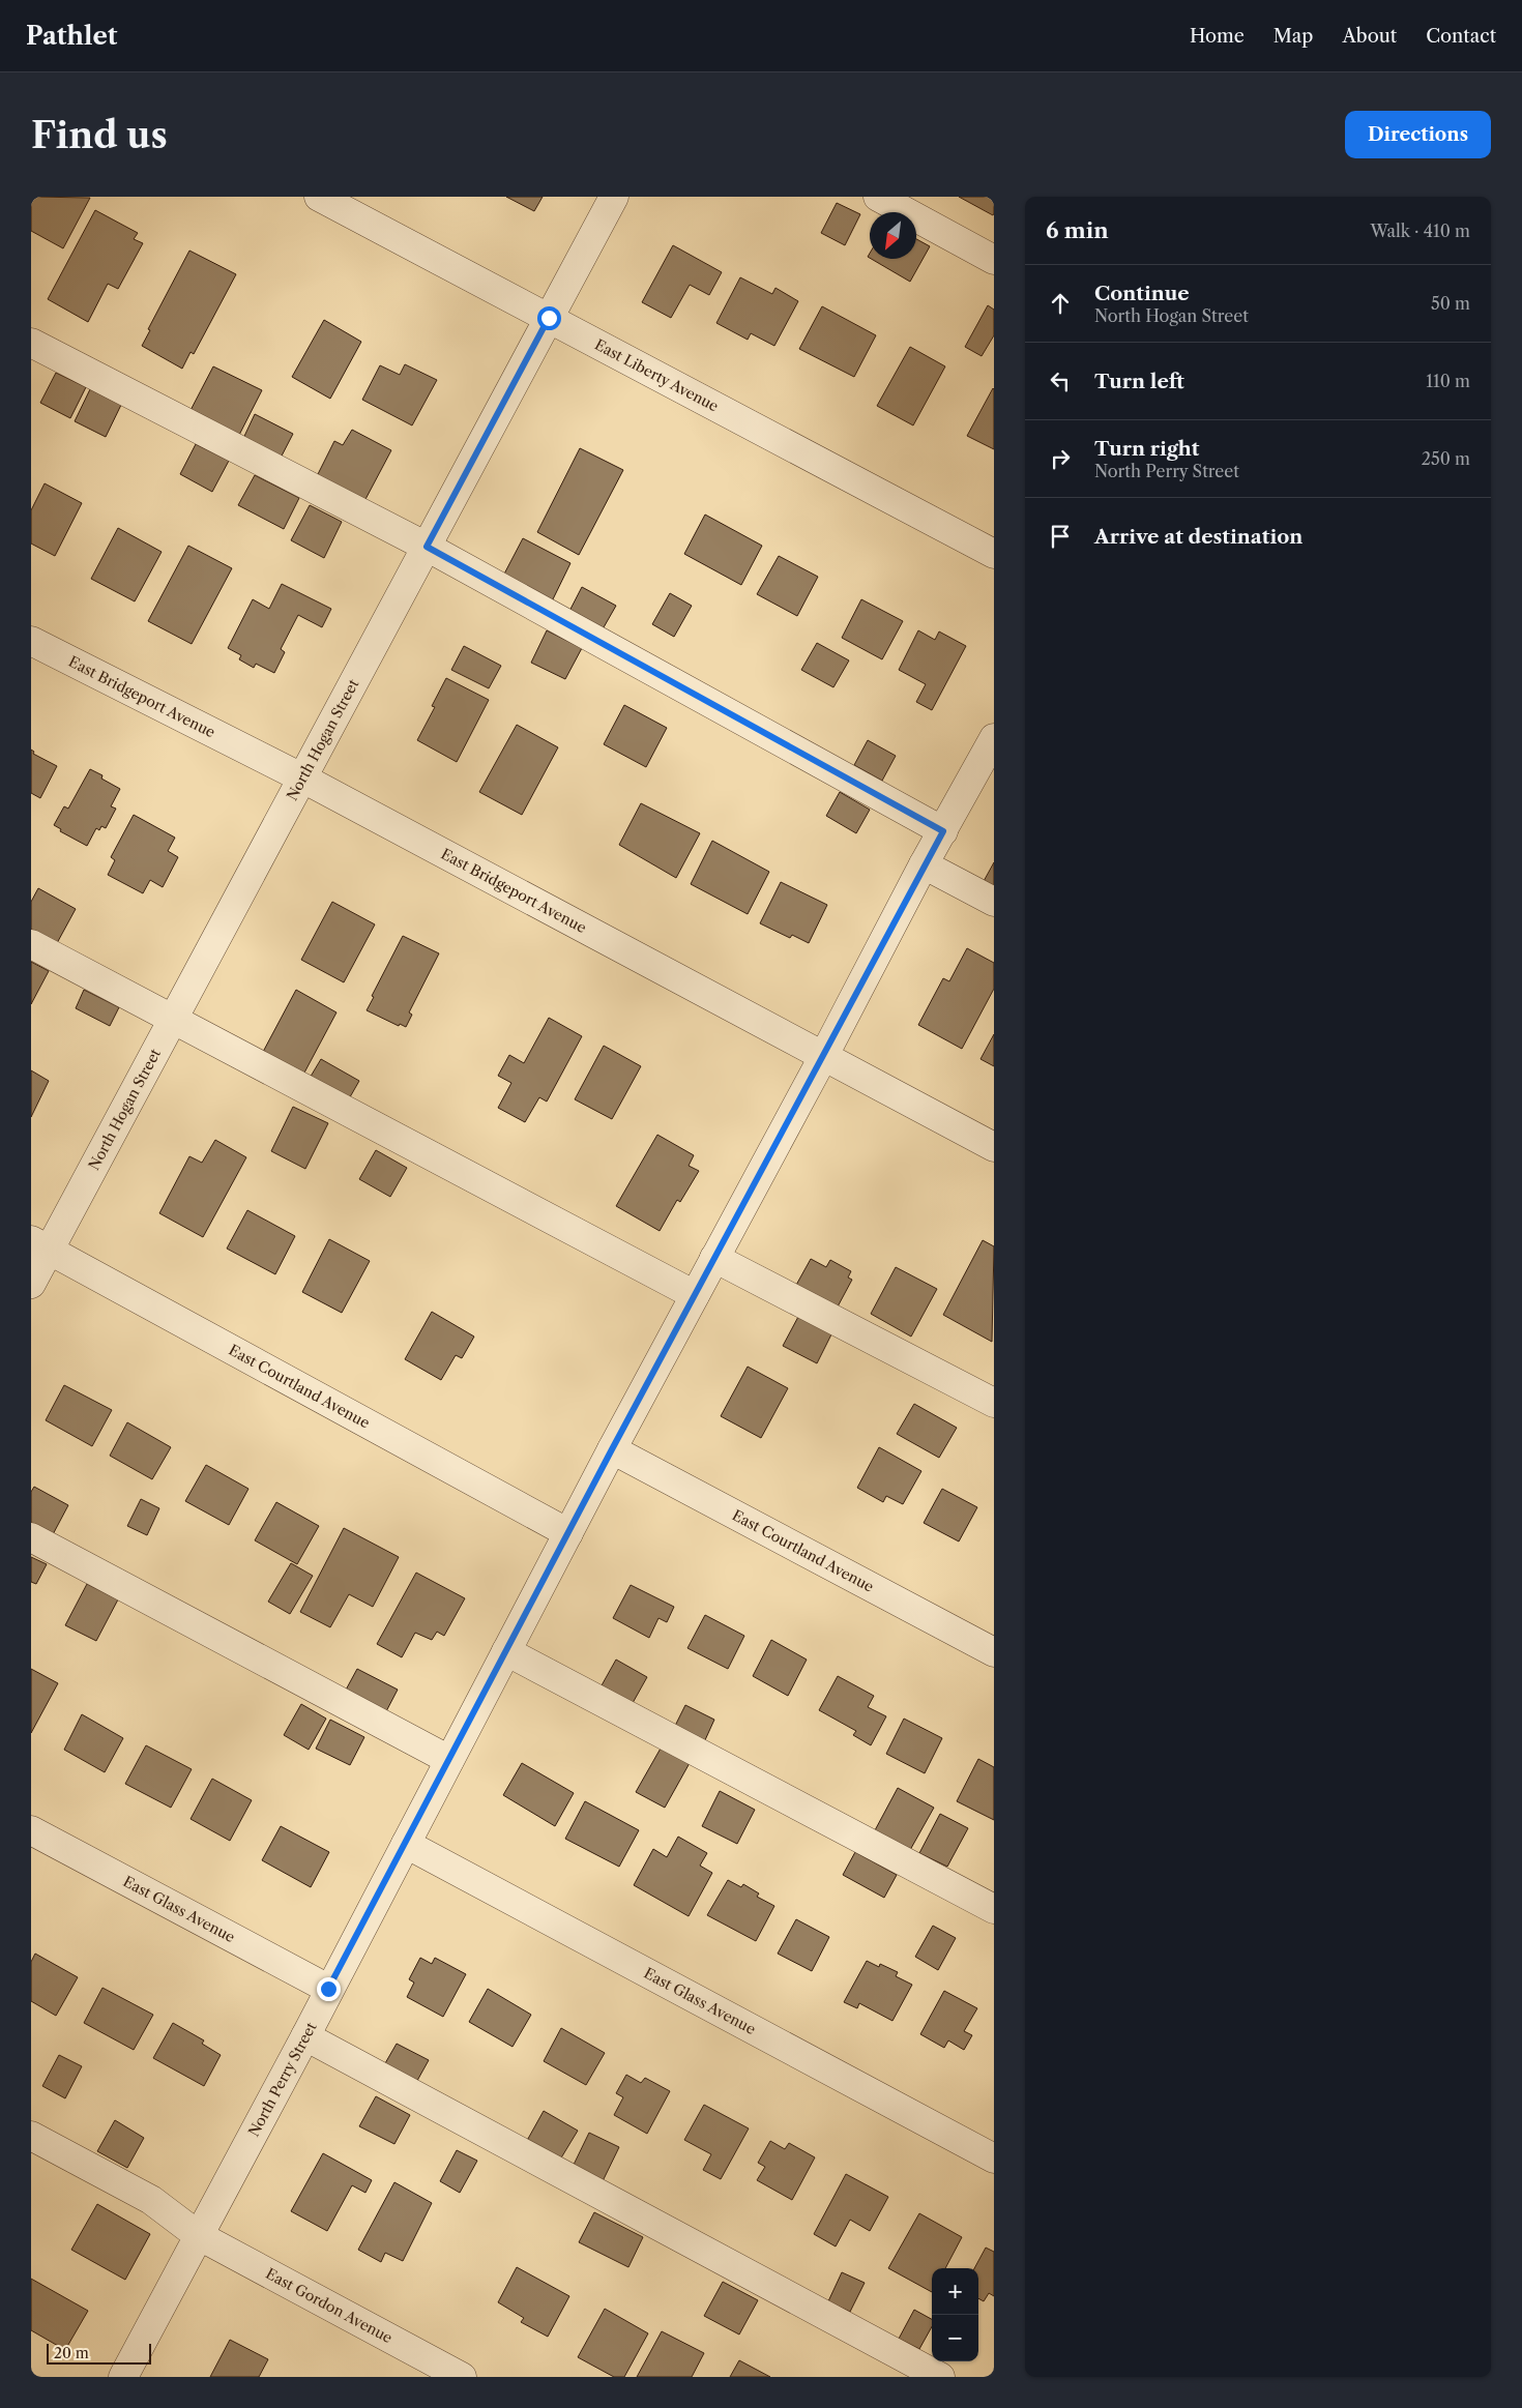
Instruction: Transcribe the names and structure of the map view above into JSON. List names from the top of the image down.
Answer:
{
  "streets": {
    "street": [
      "East Liberty Avenue",
      "East Bridgeport Avenue",
      "North Hogan Street",
      "East Courtland Avenue",
      "East Glass Avenue",
      "North Perry Street",
      "East Gordon Avenue"
    ]
  },
  "crossings": [
    ["East Liberty Avenue", "North Hogan Street"],
    ["East Bridgeport Avenue", "North Hogan Street"],
    ["East Bridgeport Avenue", "North Perry Street"],
    ["North Hogan Street", "East Courtland Avenue"],
    ["East Courtland Avenue", "North Perry Street"],
    ["East Glass Avenue", "North Perry Street"],
    ["North Perry Street", "East Gordon Avenue"]
  ],
  "scale_bar": "20 m",
  "north": "bottom left",
  "page": {
    "header": "Pathlet",
    "nav": [
      "Home",
      "Map",
      "About",
      "Contact"
    ],
    "buttons": "Directions",
    "title": "Find us",
    "heading": ["6 min", "Walk · 410 m"],
    "list": [
      ["Continue", "North Hogan Street", "50 m"],
      ["Turn left", "110 m"],
      ["Turn right", "North Perry Street", "250 m"],
      "Arrive at destination"
    ],
    "map_buttons": ["+", "−"],
    "scale": "20 m"
  }
}
